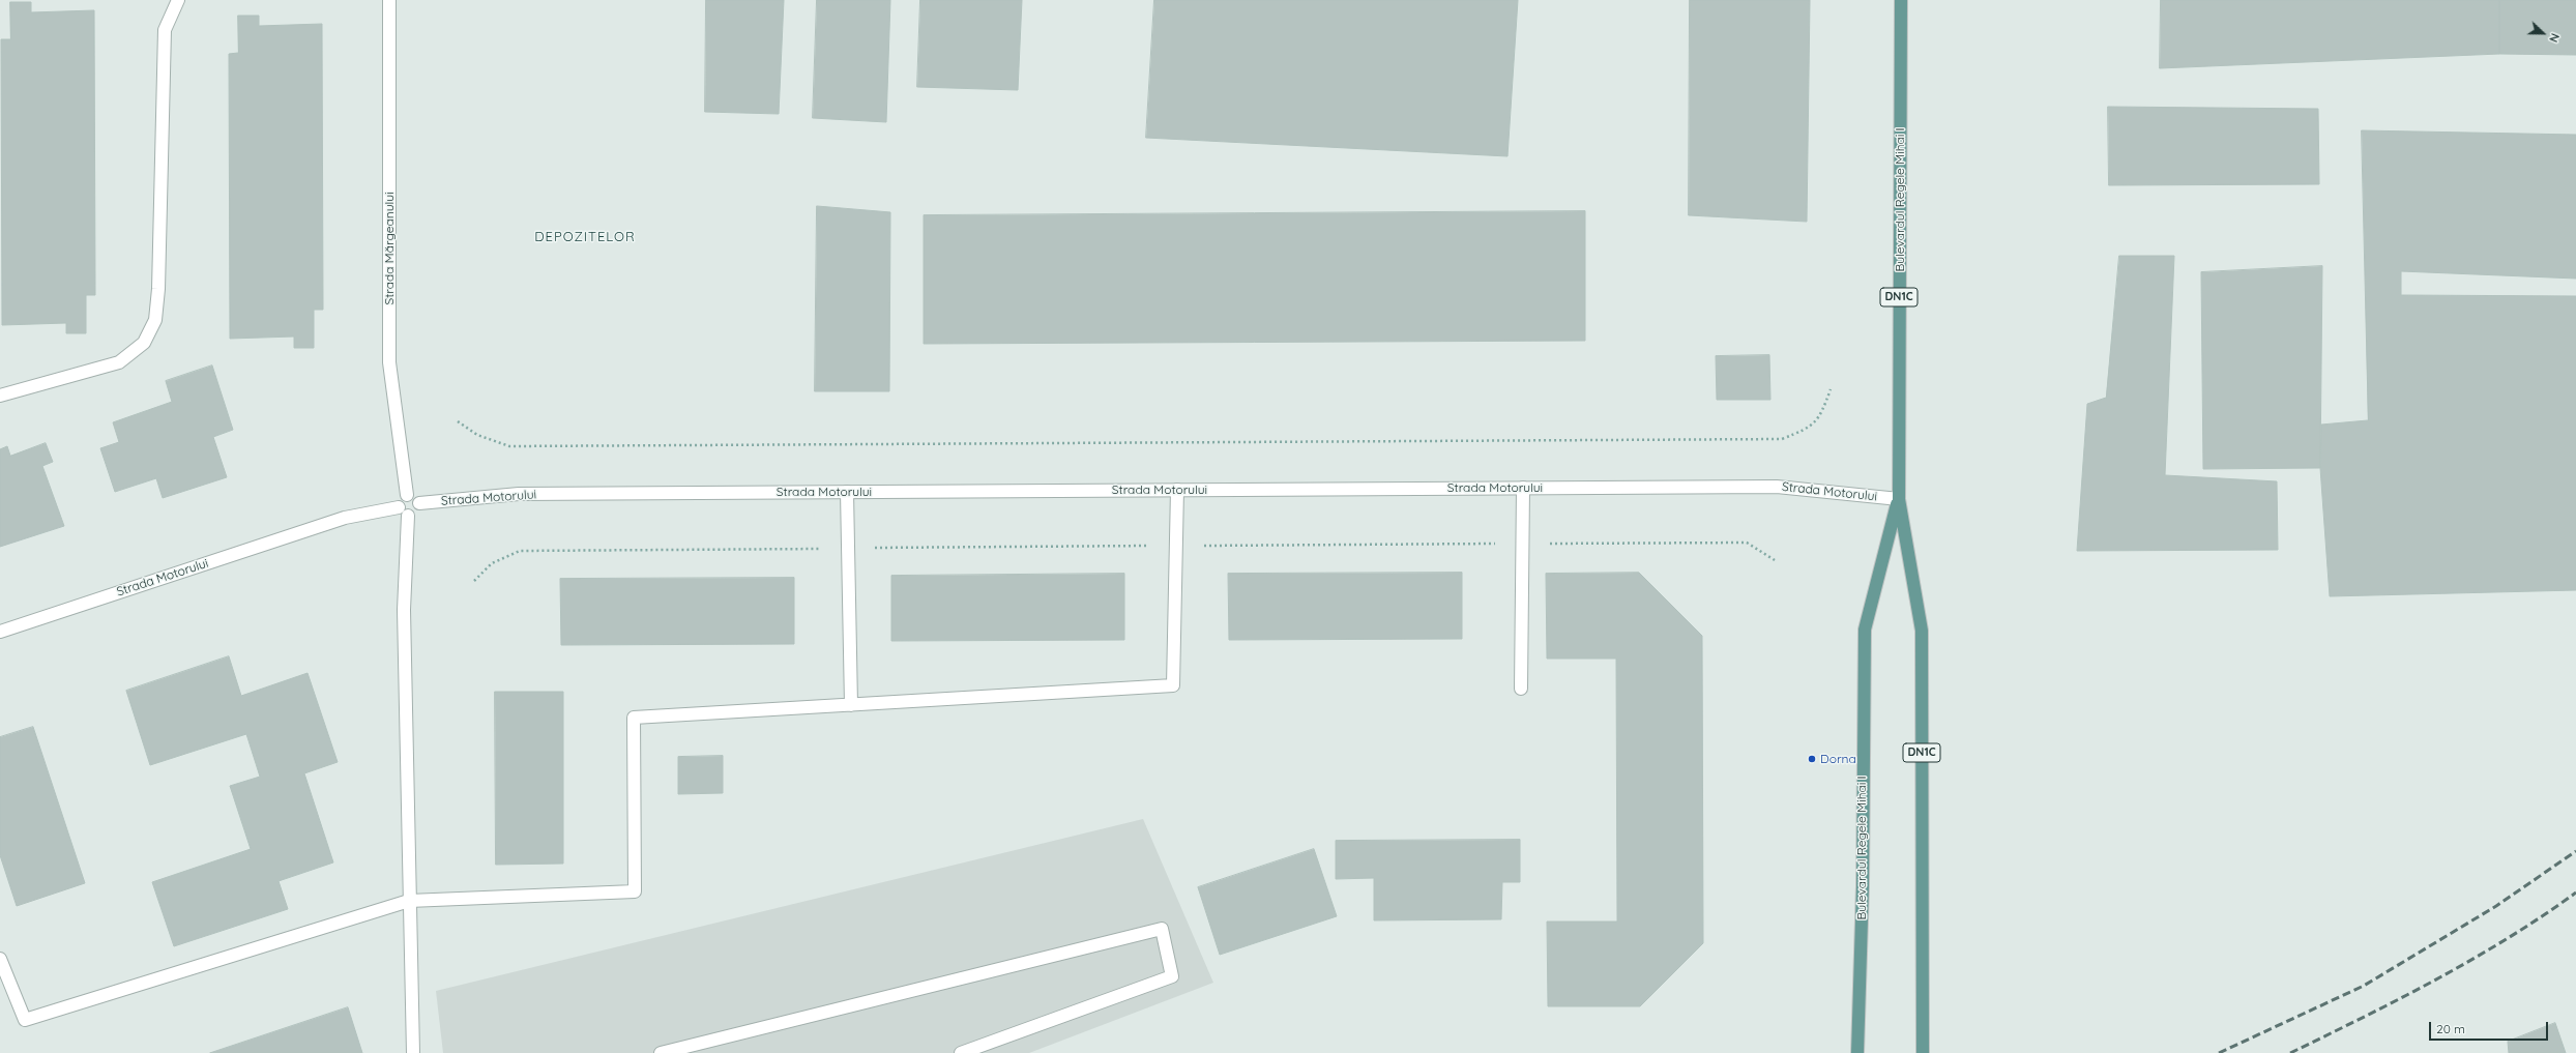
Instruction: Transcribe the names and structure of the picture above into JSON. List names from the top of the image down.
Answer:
{
  "streets": {
    "main road": ["Bulevardul Regele Mihai I", "DN1C"],
    "street": ["Strada Mărgeanului", "Strada Motorului"]
  },
  "crossings": [
    ["Bulevardul Regele Mihai I", "Strada Motorului"],
    ["Strada Mărgeanului", "Strada Motorului"]
  ],
  "districts": ["DEPOZITELOR"],
  "places": ["Dorna"],
  "scale_bar": "20 m",
  "north": "right"
}
